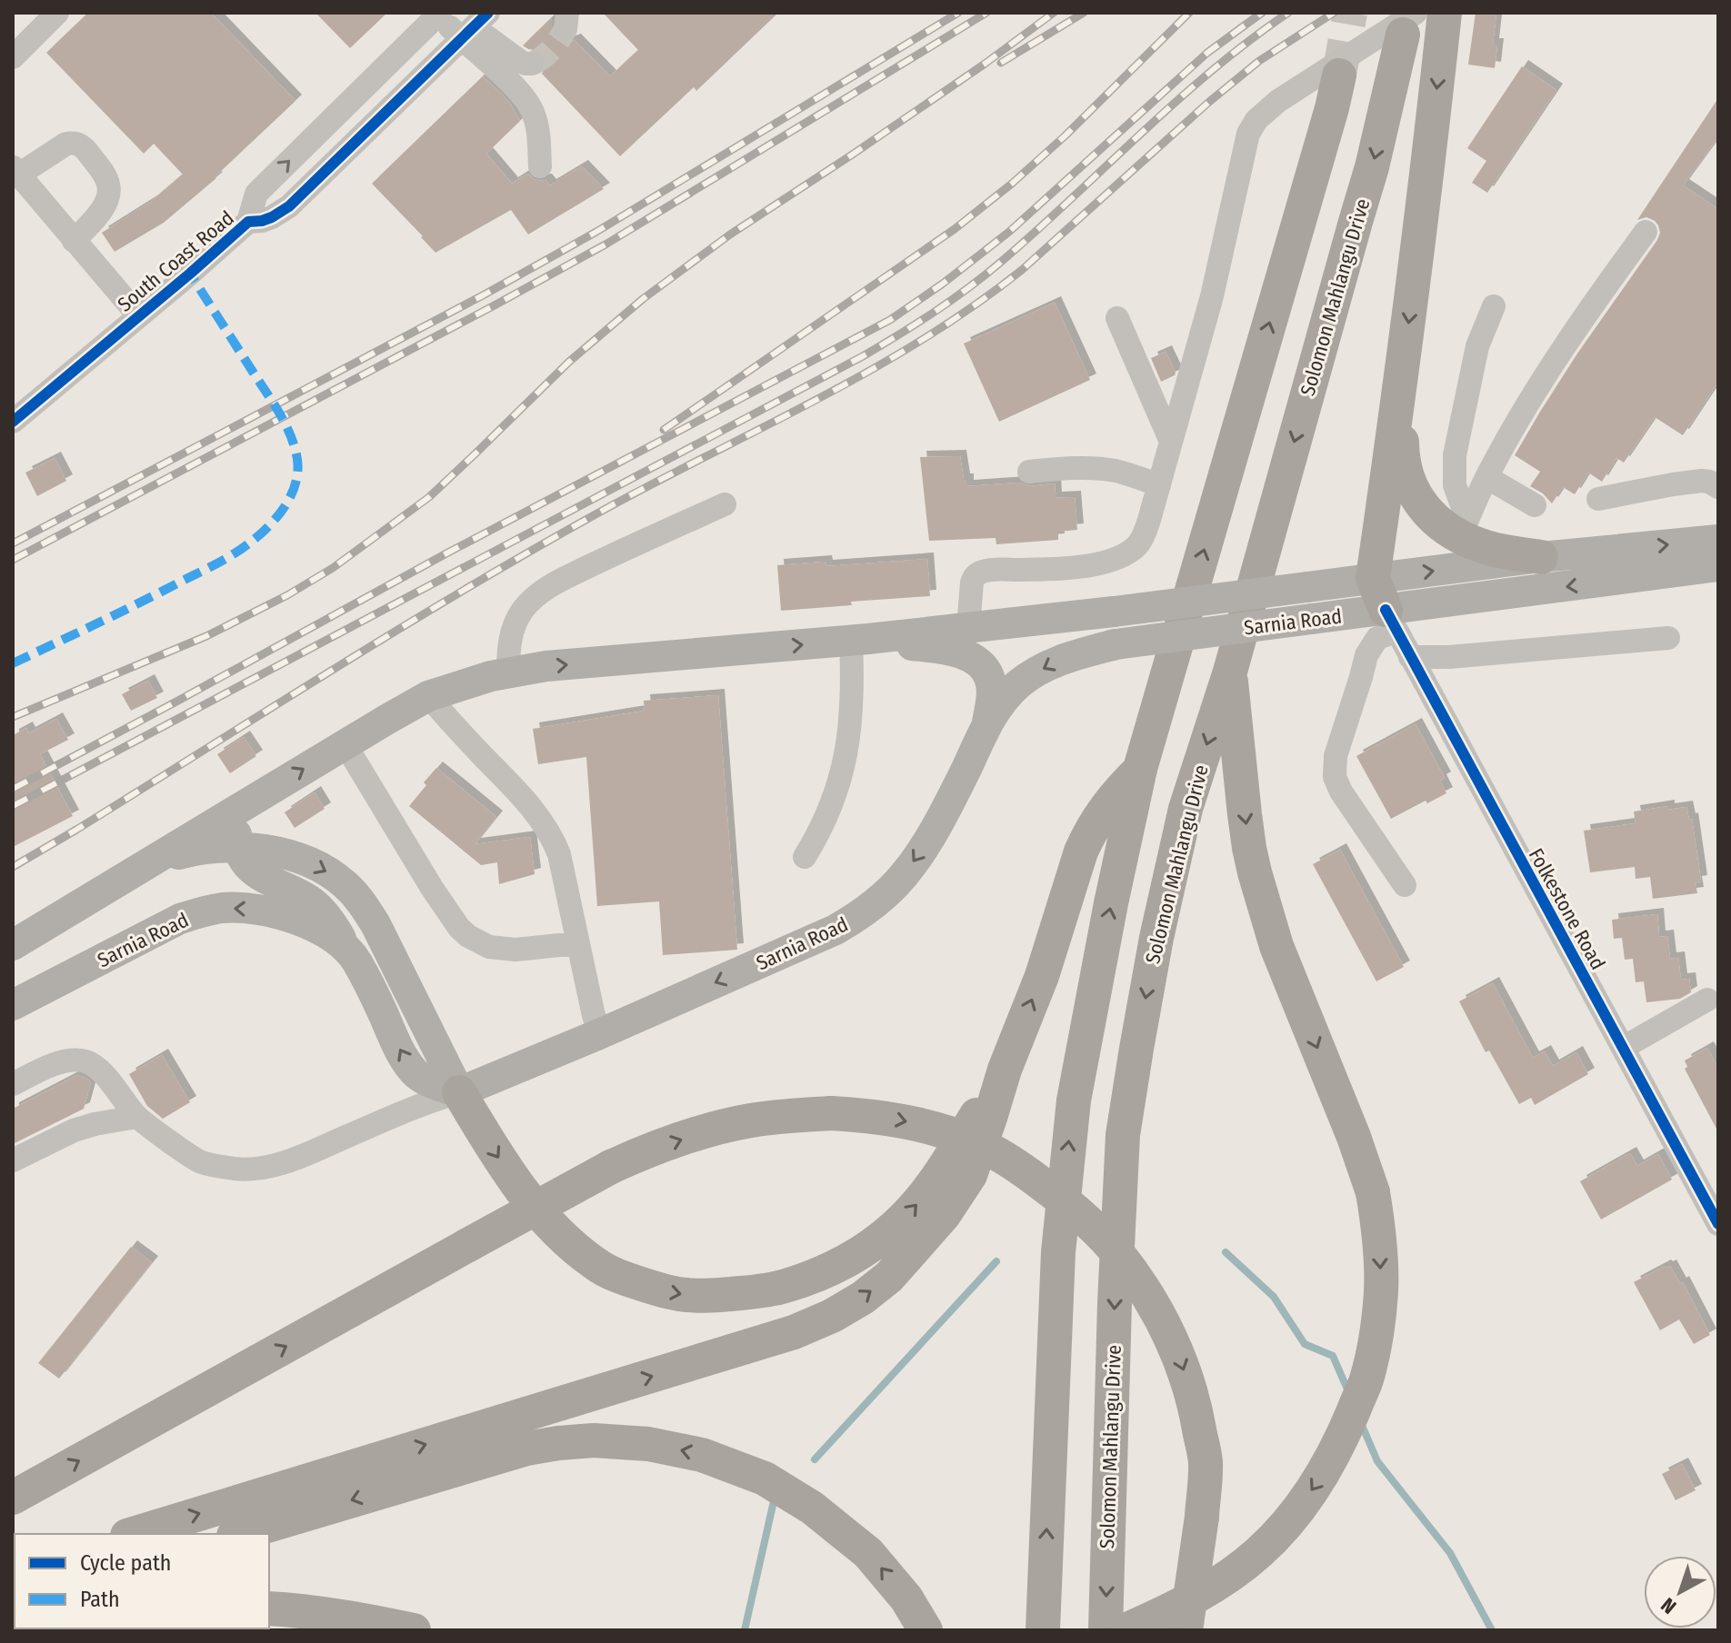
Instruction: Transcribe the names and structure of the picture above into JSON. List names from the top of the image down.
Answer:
{
  "streets": {
    "highway": ["Solomon Mahlangu Drive"],
    "main road": ["Sarnia Road"],
    "street": ["South Coast Road", "Folkestone Road"]
  },
  "crossings": [
    ["Sarnia Road", "Folkestone Road"]
  ],
  "legend": ["Cycle path", "Path"],
  "north": "bottom left"
}
